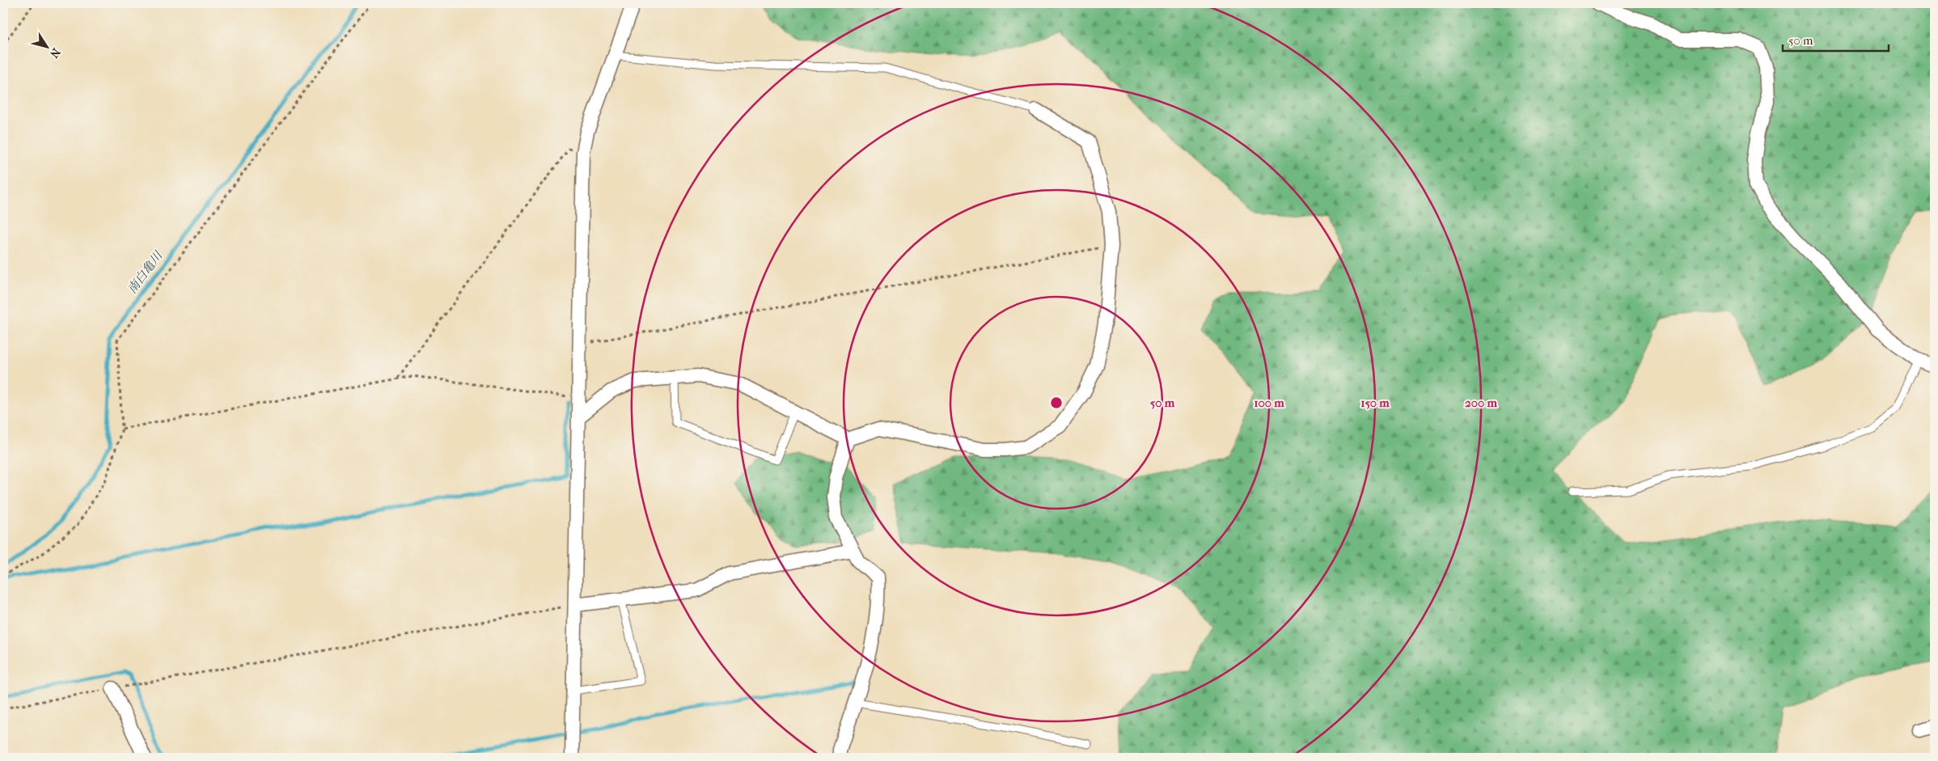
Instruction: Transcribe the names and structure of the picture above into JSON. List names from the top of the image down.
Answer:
{
  "water": ["南白亀川"],
  "scale_bar": "50 m",
  "north": "bottom right",
  "rings": [
    "50 m",
    "100 m",
    "150 m",
    "200 m"
  ]
}
